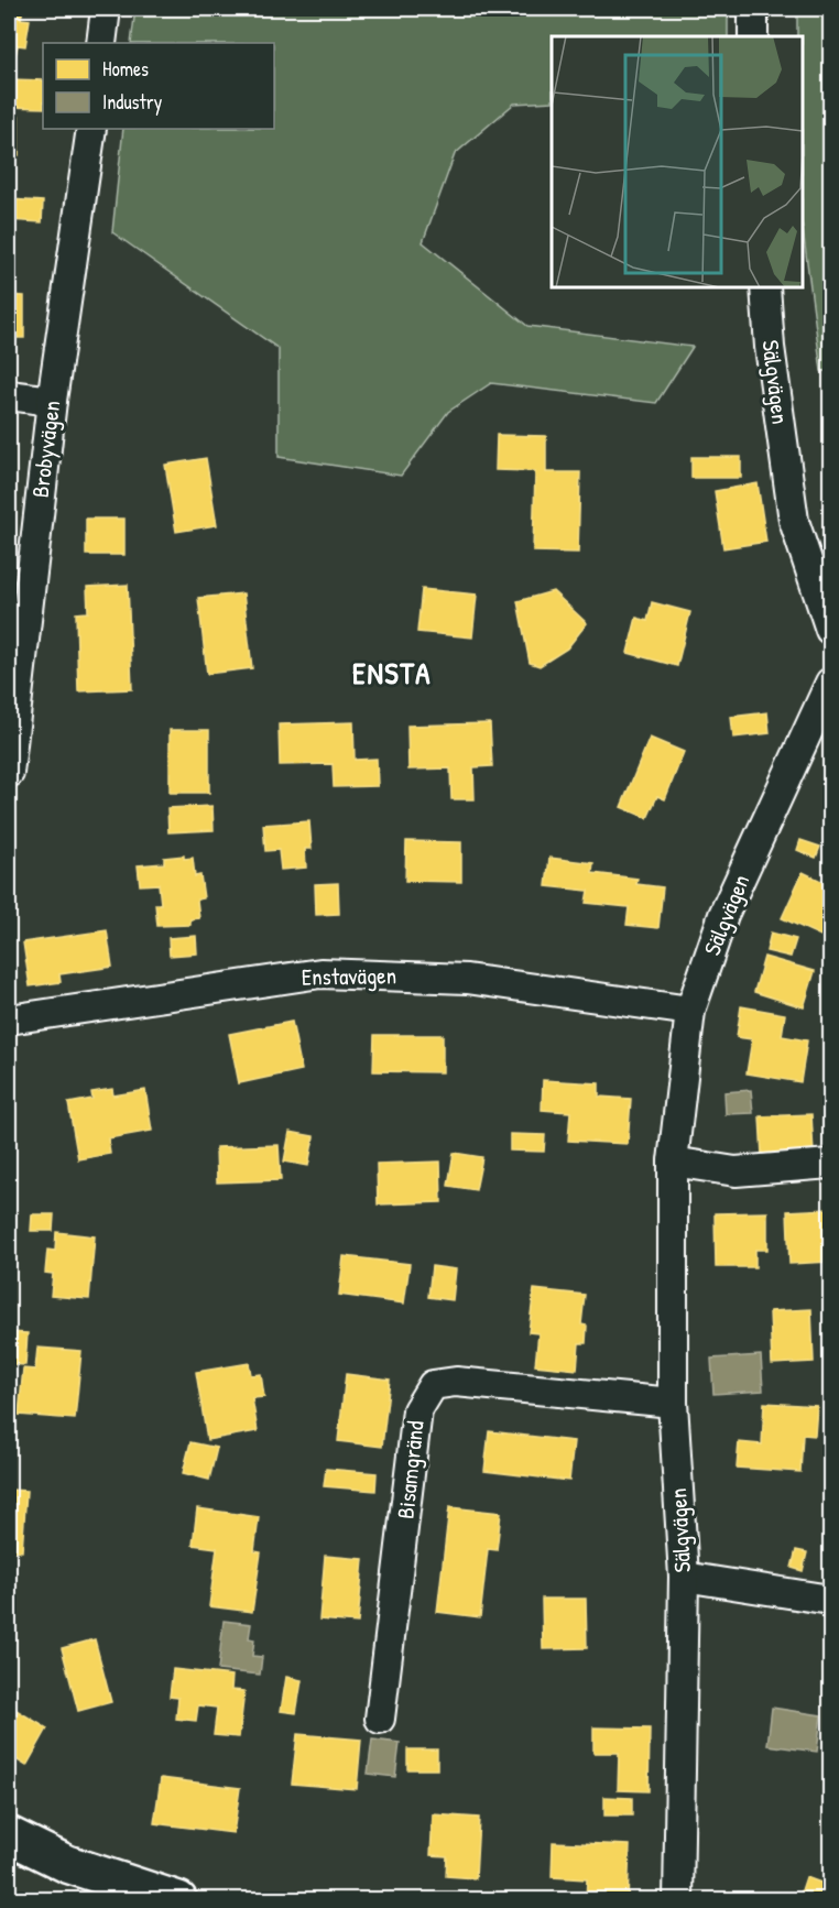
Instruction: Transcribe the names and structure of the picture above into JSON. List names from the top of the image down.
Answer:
{
  "streets": {
    "street": [
      "Sälgvägen",
      "Brobyvägen",
      "Enstavägen",
      "Bisamgränd"
    ]
  },
  "crossings": [
    ["Sälgvägen", "Enstavägen"],
    ["Sälgvägen", "Bisamgränd"]
  ],
  "districts": ["ENSTA"],
  "legend": ["Homes", "Industry"]
}
